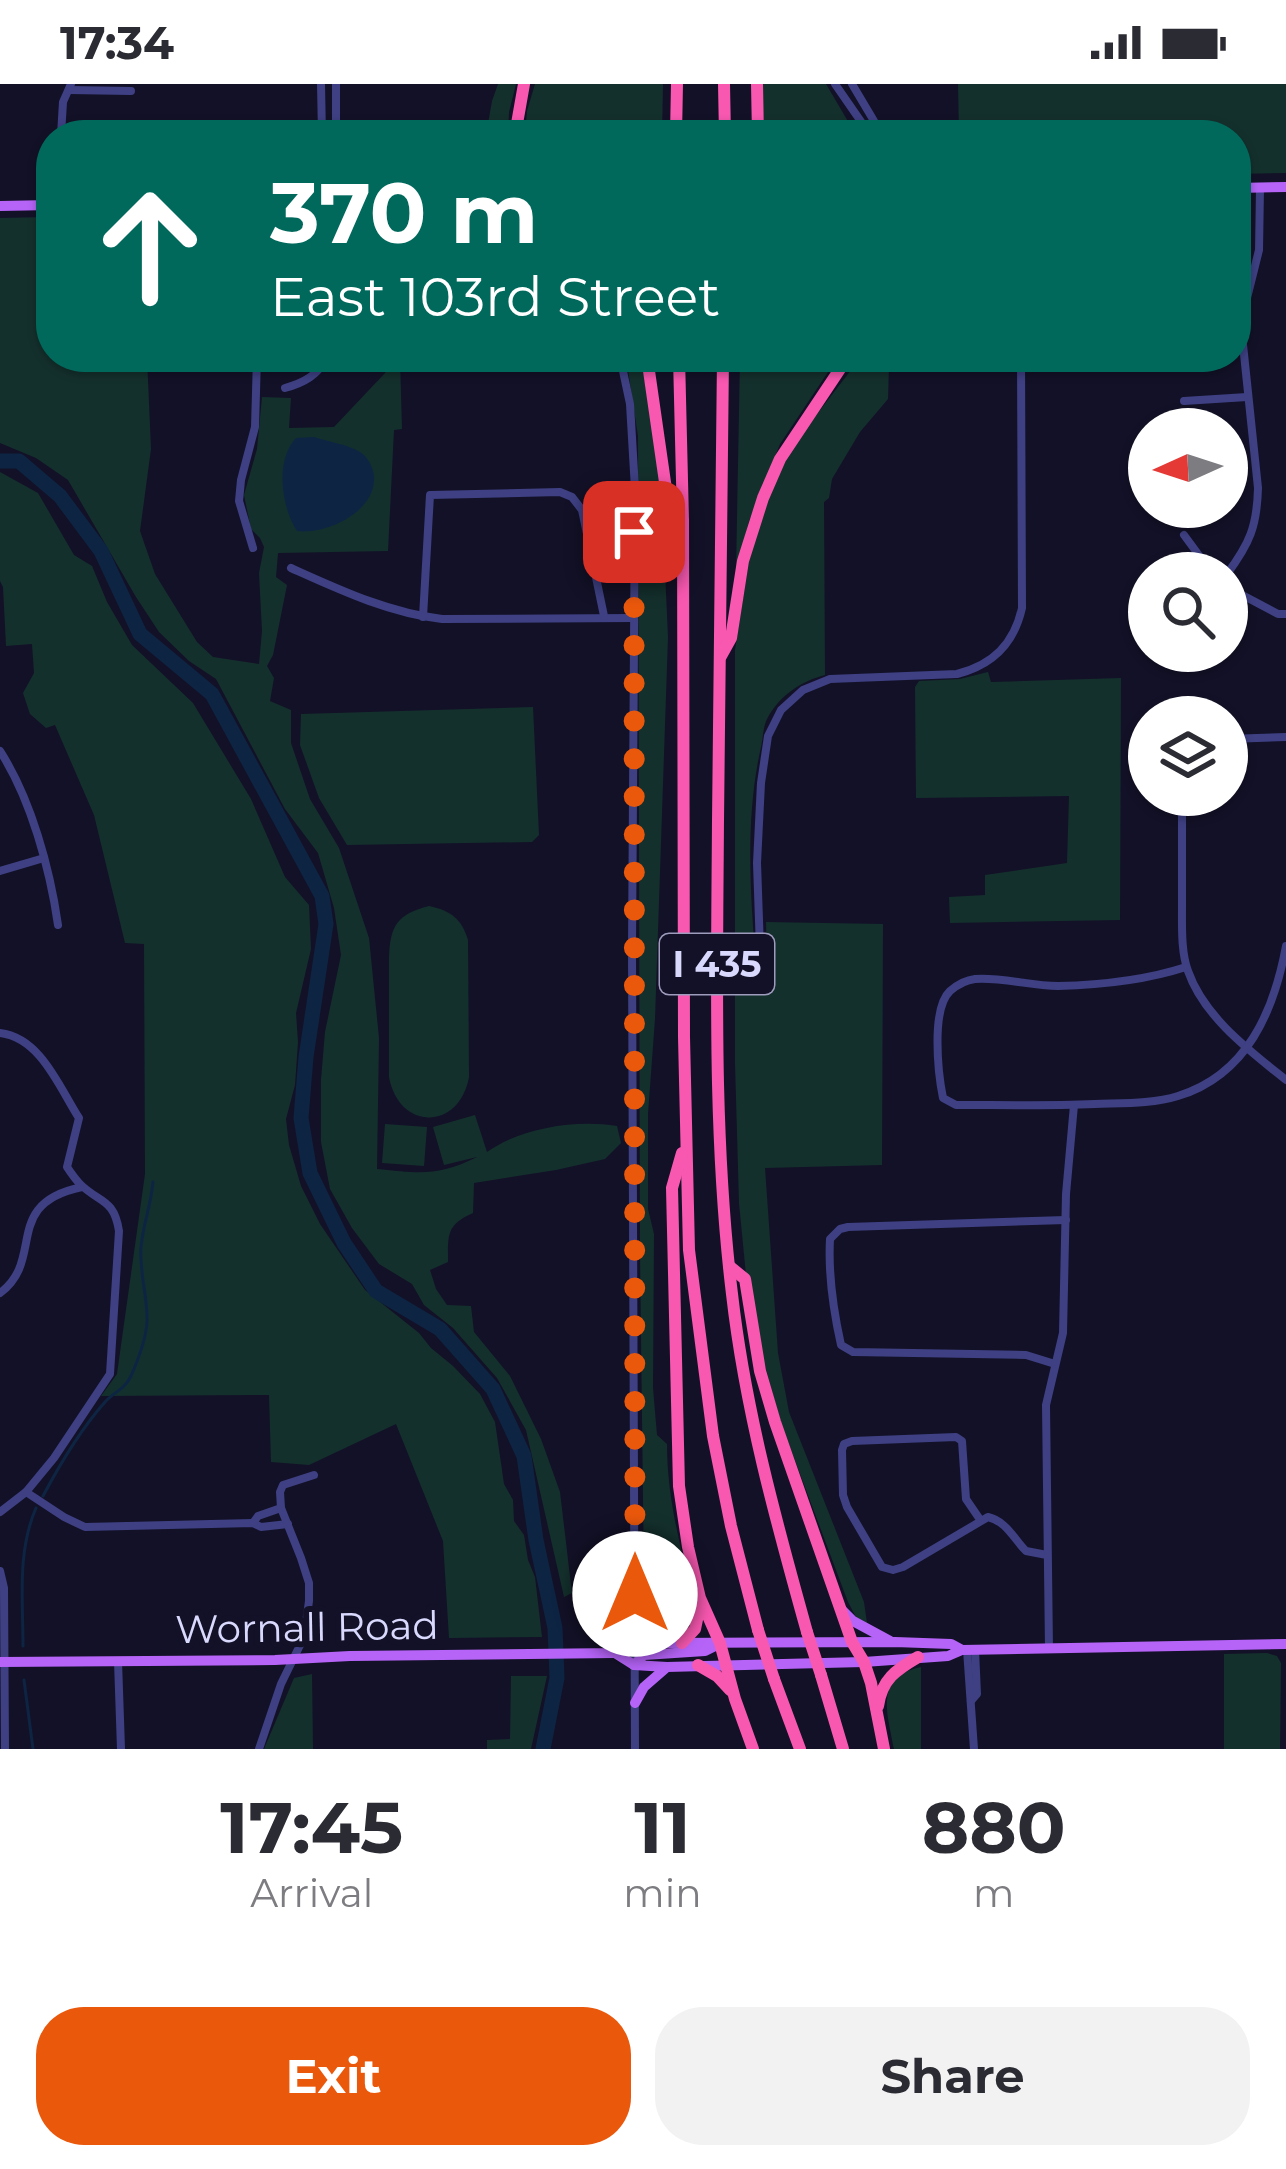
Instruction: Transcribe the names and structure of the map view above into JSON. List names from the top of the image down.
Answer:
{
  "streets": {
    "highway": ["I 435"],
    "main road": ["Wornall Road"]
  },
  "north": "left",
  "page": {
    "status": "17:34",
    "turn": ["370 m", "East 103rd Street"],
    "eta": [
      "17:45",
      "Arrival",
      "11",
      "min",
      "880",
      "m"
    ],
    "buttons": ["Exit", "Share"]
  }
}
